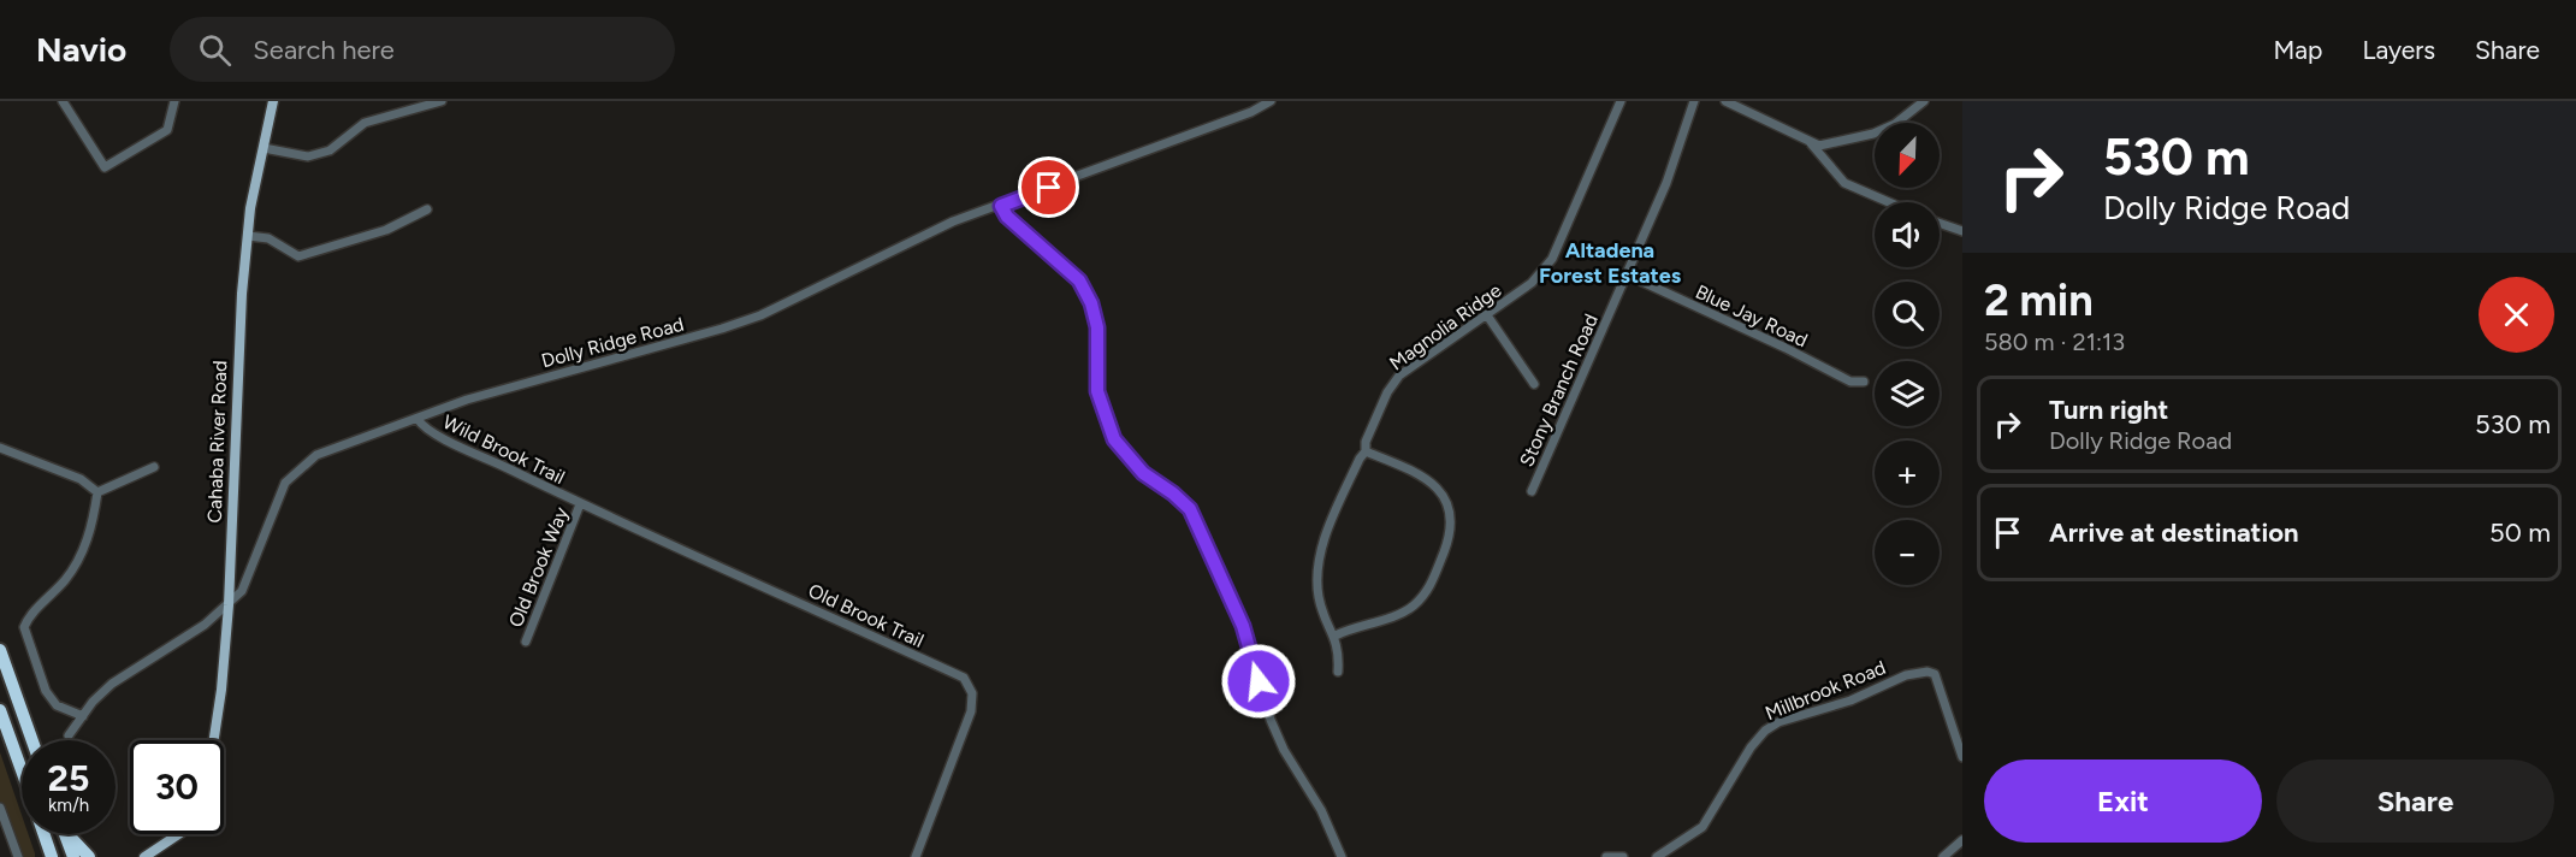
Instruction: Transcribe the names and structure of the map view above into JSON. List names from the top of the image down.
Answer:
{
  "streets": {
    "main road": ["Cahaba River Road"],
    "street": [
      "Blue Jay Road",
      "Magnolia Ridge",
      "Dolly Ridge Road",
      "Stony Branch Road",
      "Wild Brook Trail",
      "Old Brook Way",
      "Old Brook Trail",
      "Millbrook Road"
    ]
  },
  "crossings": [
    ["Blue Jay Road", "Stony Branch Road"],
    ["Dolly Ridge Road", "Cahaba River Road"],
    ["Dolly Ridge Road", "Wild Brook Trail"],
    ["Wild Brook Trail", "Old Brook Way"],
    ["Wild Brook Trail", "Old Brook Trail"],
    ["Old Brook Way", "Old Brook Trail"]
  ],
  "districts": ["Altadena Forest Estates"],
  "north": "bottom left",
  "page": {
    "header": "Navio",
    "search": "Search here",
    "nav": ["Map", "Layers", "Share"],
    "turn": ["530 m", "Dolly Ridge Road"],
    "map_buttons": ["+", "−"],
    "heading": ["2 min", "580 m · 21:13"],
    "list": [
      {
        "name": "Turn right",
        "note": "Dolly Ridge Road",
        "value": "530 m"
      },
      {
        "name": "Arrive at destination",
        "value": "50 m"
      }
    ],
    "speed": "25 km/h",
    "limit": "30",
    "buttons": ["Exit", "Share"]
  }
}
